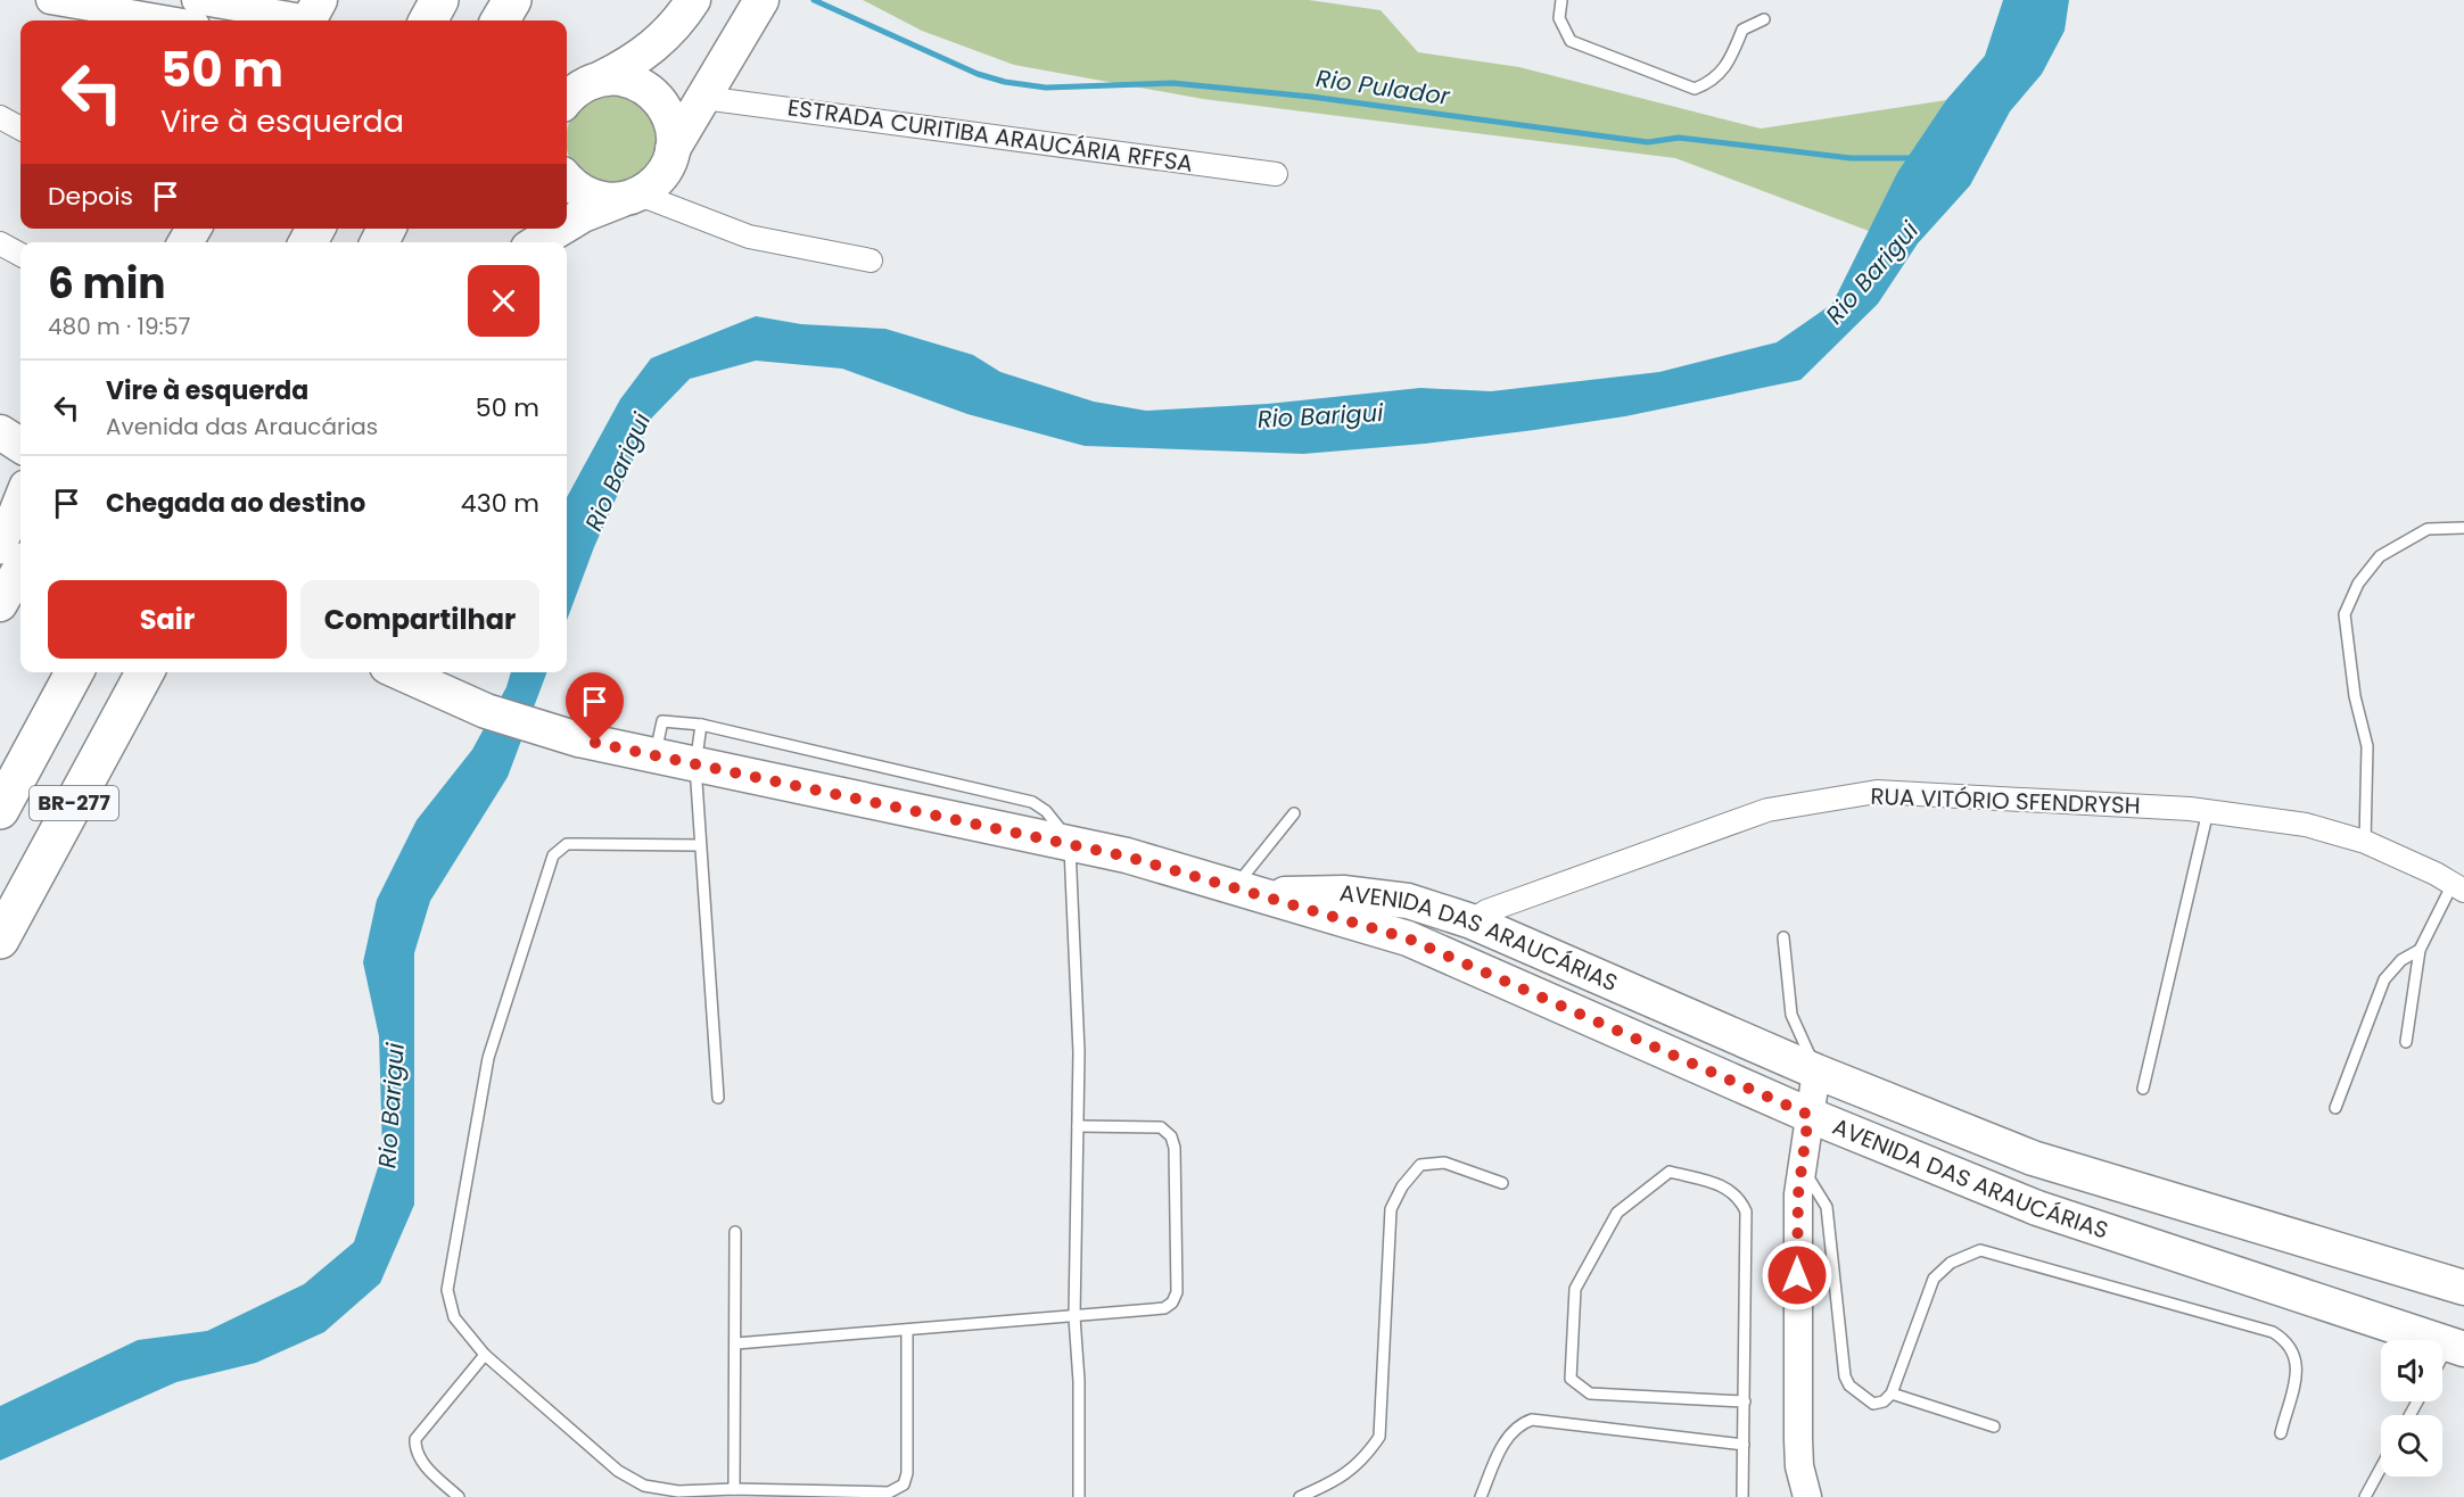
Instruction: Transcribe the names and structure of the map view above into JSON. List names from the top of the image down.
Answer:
{
  "streets": {
    "highway": ["BR-277"],
    "main road": ["AVENIDA DAS ARAUCÁRIAS"],
    "street": ["ESTRADA CURITIBA ARAUCÁRIA RFFSA", "RUA VITÓRIO SFENDRYSH"]
  },
  "crossings": [
    ["RUA VITÓRIO SFENDRYSH", "AVENIDA DAS ARAUCÁRIAS"]
  ],
  "water": ["Rio Pulador", "Rio Barigui"],
  "page": {
    "turn": ["50 m", "Vire à esquerda"],
    "then": "Depois",
    "heading": ["6 min", "480 m · 19:57"],
    "list": [
      {
        "name": "Vire à esquerda",
        "note": "Avenida das Araucárias",
        "value": "50 m"
      },
      {
        "name": "Chegada ao destino",
        "value": "430 m"
      }
    ],
    "buttons": ["Sair", "Compartilhar"]
  }
}
